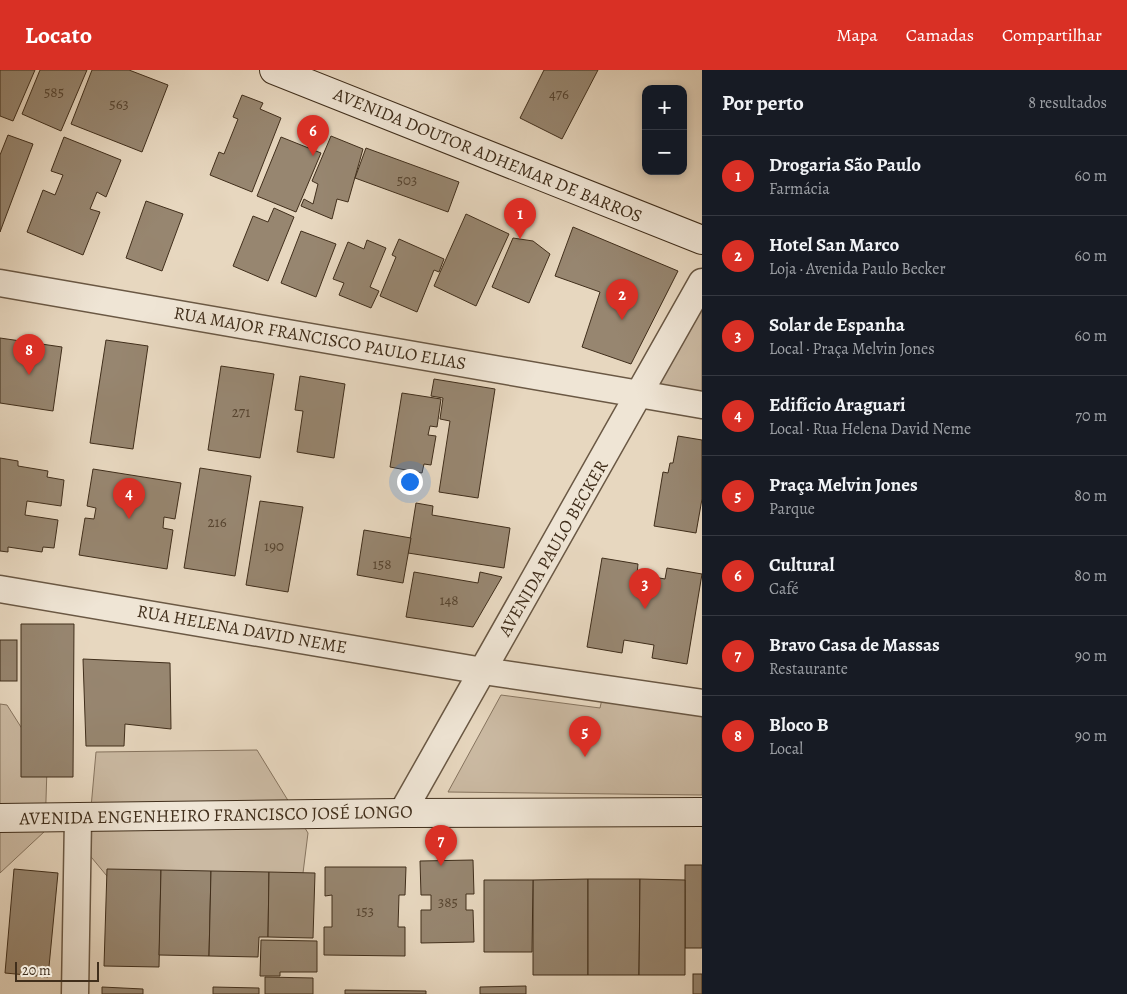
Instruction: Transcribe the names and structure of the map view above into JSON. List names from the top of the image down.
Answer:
{
  "streets": {
    "street": [
      "AVENIDA DOUTOR ADHEMAR DE BARROS",
      "RUA MAJOR FRANCISCO PAULO ELIAS",
      "AVENIDA PAULO BECKER",
      "RUA HELENA DAVID NEME",
      "AVENIDA ENGENHEIRO FRANCISCO JOSÉ LONGO"
    ]
  },
  "crossings": [
    ["RUA MAJOR FRANCISCO PAULO ELIAS", "AVENIDA PAULO BECKER"],
    ["AVENIDA PAULO BECKER", "RUA HELENA DAVID NEME"],
    ["AVENIDA PAULO BECKER", "AVENIDA ENGENHEIRO FRANCISCO JOSÉ LONGO"]
  ],
  "house_numbers": [
    "585",
    "476",
    "563",
    "503",
    "271",
    "216",
    "190",
    "158",
    "148",
    "385",
    "153"
  ],
  "scale_bar": "20 m",
  "page": {
    "header": "Locato",
    "nav": ["Mapa", "Camadas", "Compartilhar"],
    "heading": ["Por perto", "8 resultados"],
    "map_buttons": ["+", "−"],
    "pins": [
      "6",
      "1",
      "2",
      "8",
      "4",
      "3",
      "5",
      "7"
    ],
    "list": [
      {
        "mark": "1",
        "name": "Drogaria São Paulo",
        "note": "Farmácia",
        "value": "60 m"
      },
      {
        "mark": "2",
        "name": "Hotel San Marco",
        "note": "Loja · Avenida Paulo Becker",
        "value": "60 m"
      },
      {
        "mark": "3",
        "name": "Solar de Espanha",
        "note": "Local · Praça Melvin Jones",
        "value": "60 m"
      },
      {
        "mark": "4",
        "name": "Edifício Araguari",
        "note": "Local · Rua Helena David Neme",
        "value": "70 m"
      },
      {
        "mark": "5",
        "name": "Praça Melvin Jones",
        "note": "Parque",
        "value": "80 m"
      },
      {
        "mark": "6",
        "name": "Cultural",
        "note": "Café",
        "value": "80 m"
      },
      {
        "mark": "7",
        "name": "Bravo Casa de Massas",
        "note": "Restaurante",
        "value": "90 m"
      },
      {
        "mark": "8",
        "name": "Bloco B",
        "note": "Local",
        "value": "90 m"
      }
    ],
    "scale": "20 m"
  }
}
